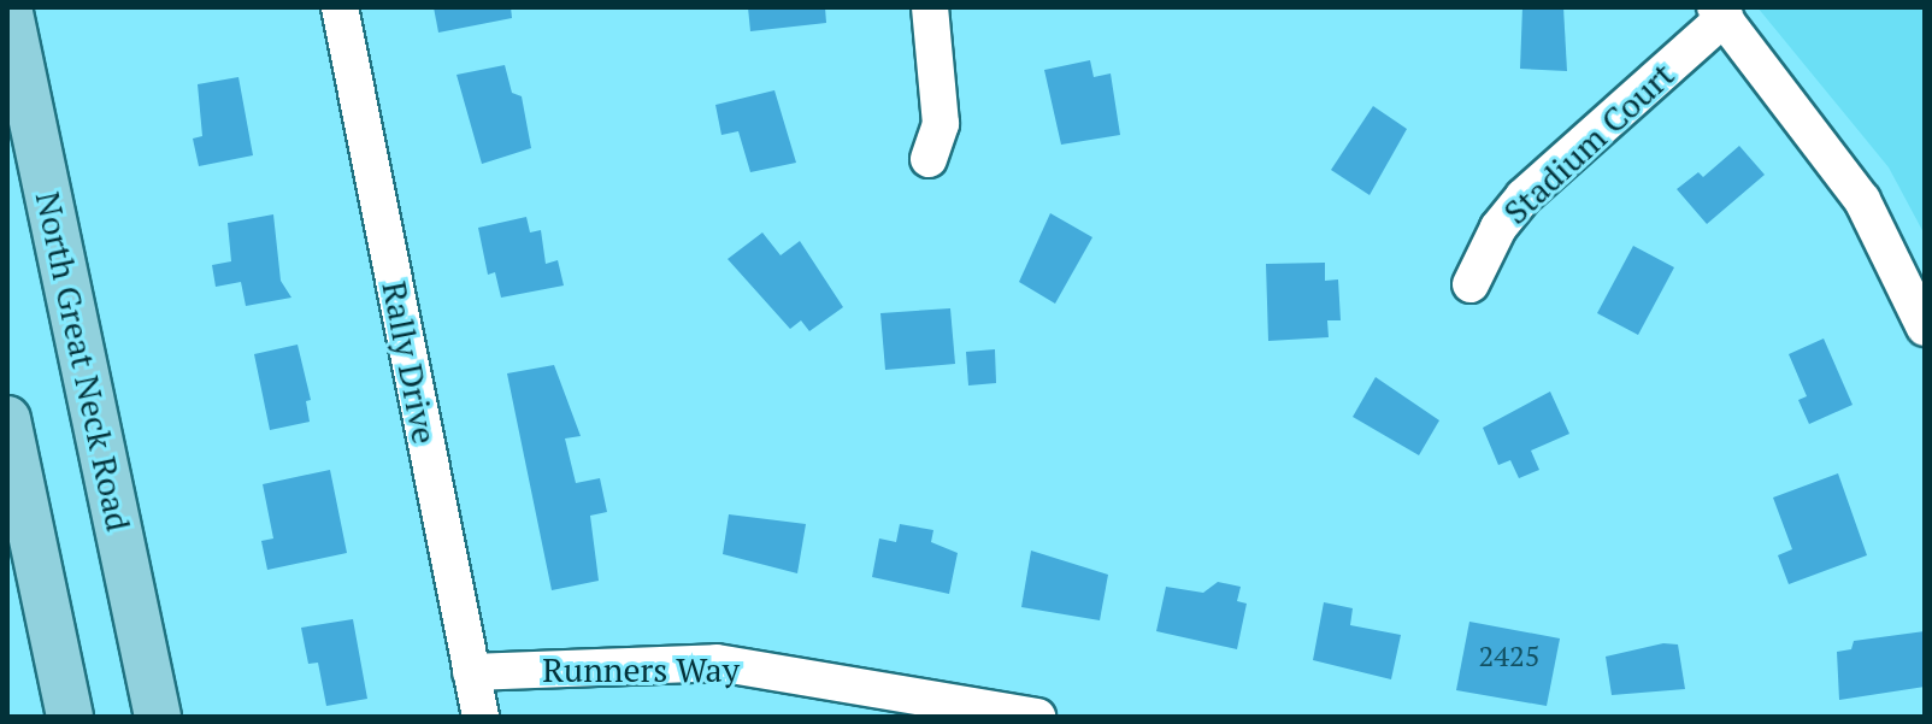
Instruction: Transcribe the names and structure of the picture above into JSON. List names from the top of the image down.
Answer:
{
  "streets": {
    "main road": ["North Great Neck Road"],
    "street": ["Stadium Court", "Rally Drive", "Runners Way"]
  },
  "crossings": [
    ["Rally Drive", "Runners Way"]
  ],
  "house_numbers": ["2425"]
}
